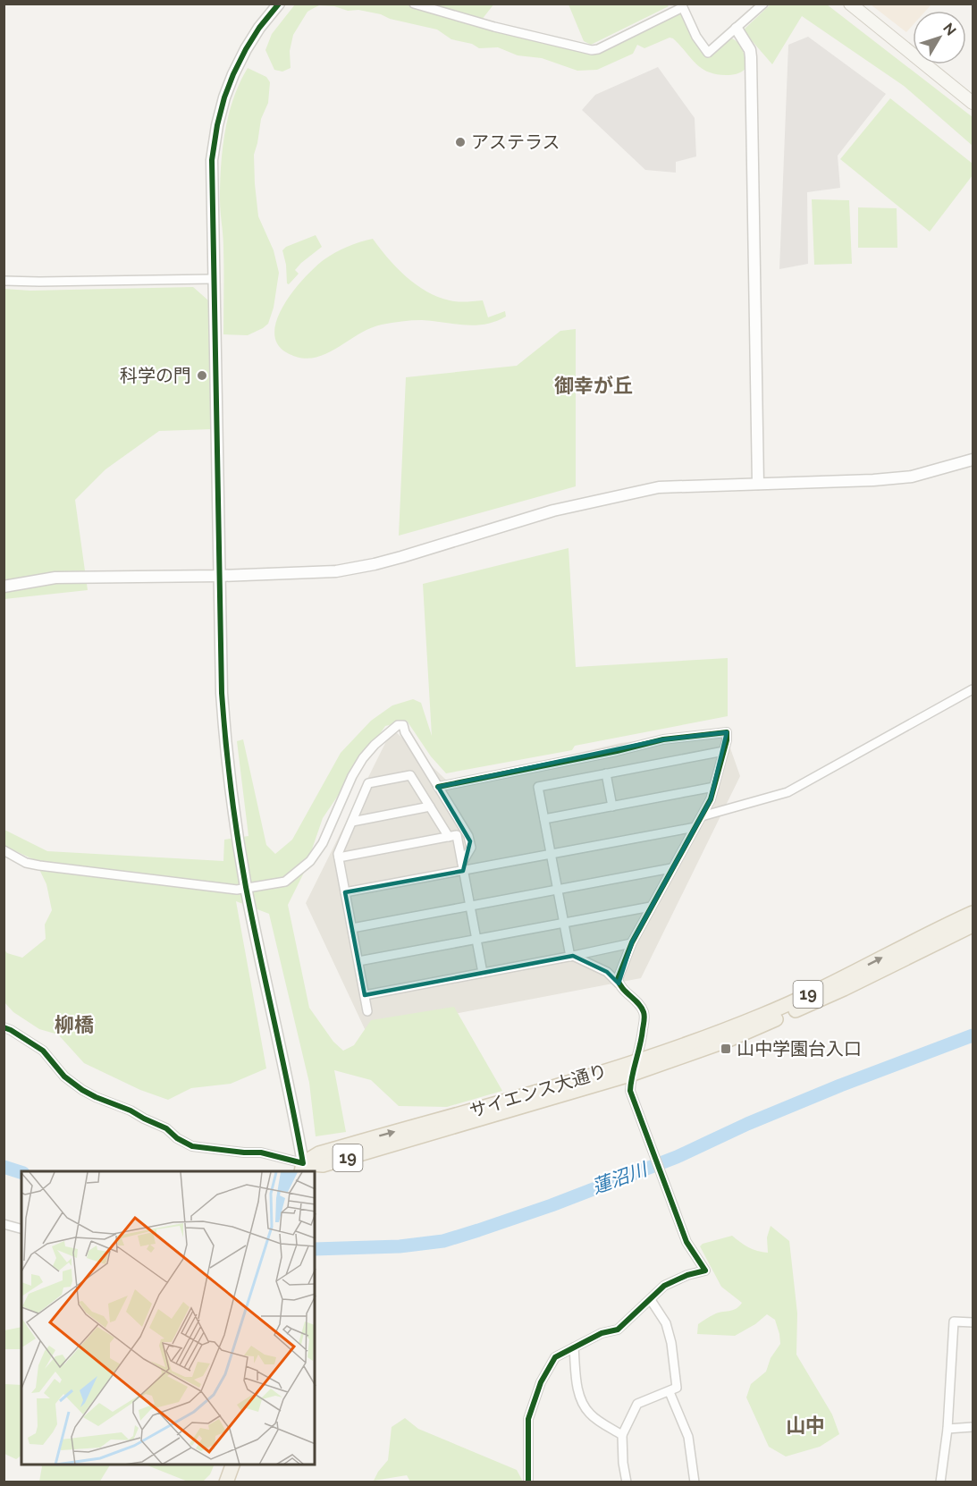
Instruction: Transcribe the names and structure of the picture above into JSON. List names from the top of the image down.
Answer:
{
  "streets": {
    "main road": ["19", "サイエンス大通り"]
  },
  "districts": ["御幸が丘", "柳橋", "山中"],
  "water": ["蓮沼川"],
  "places": {
    "other": ["アステラス", "科学の門"],
    "transit": ["山中学園台入口"]
  },
  "north": "top right"
}
